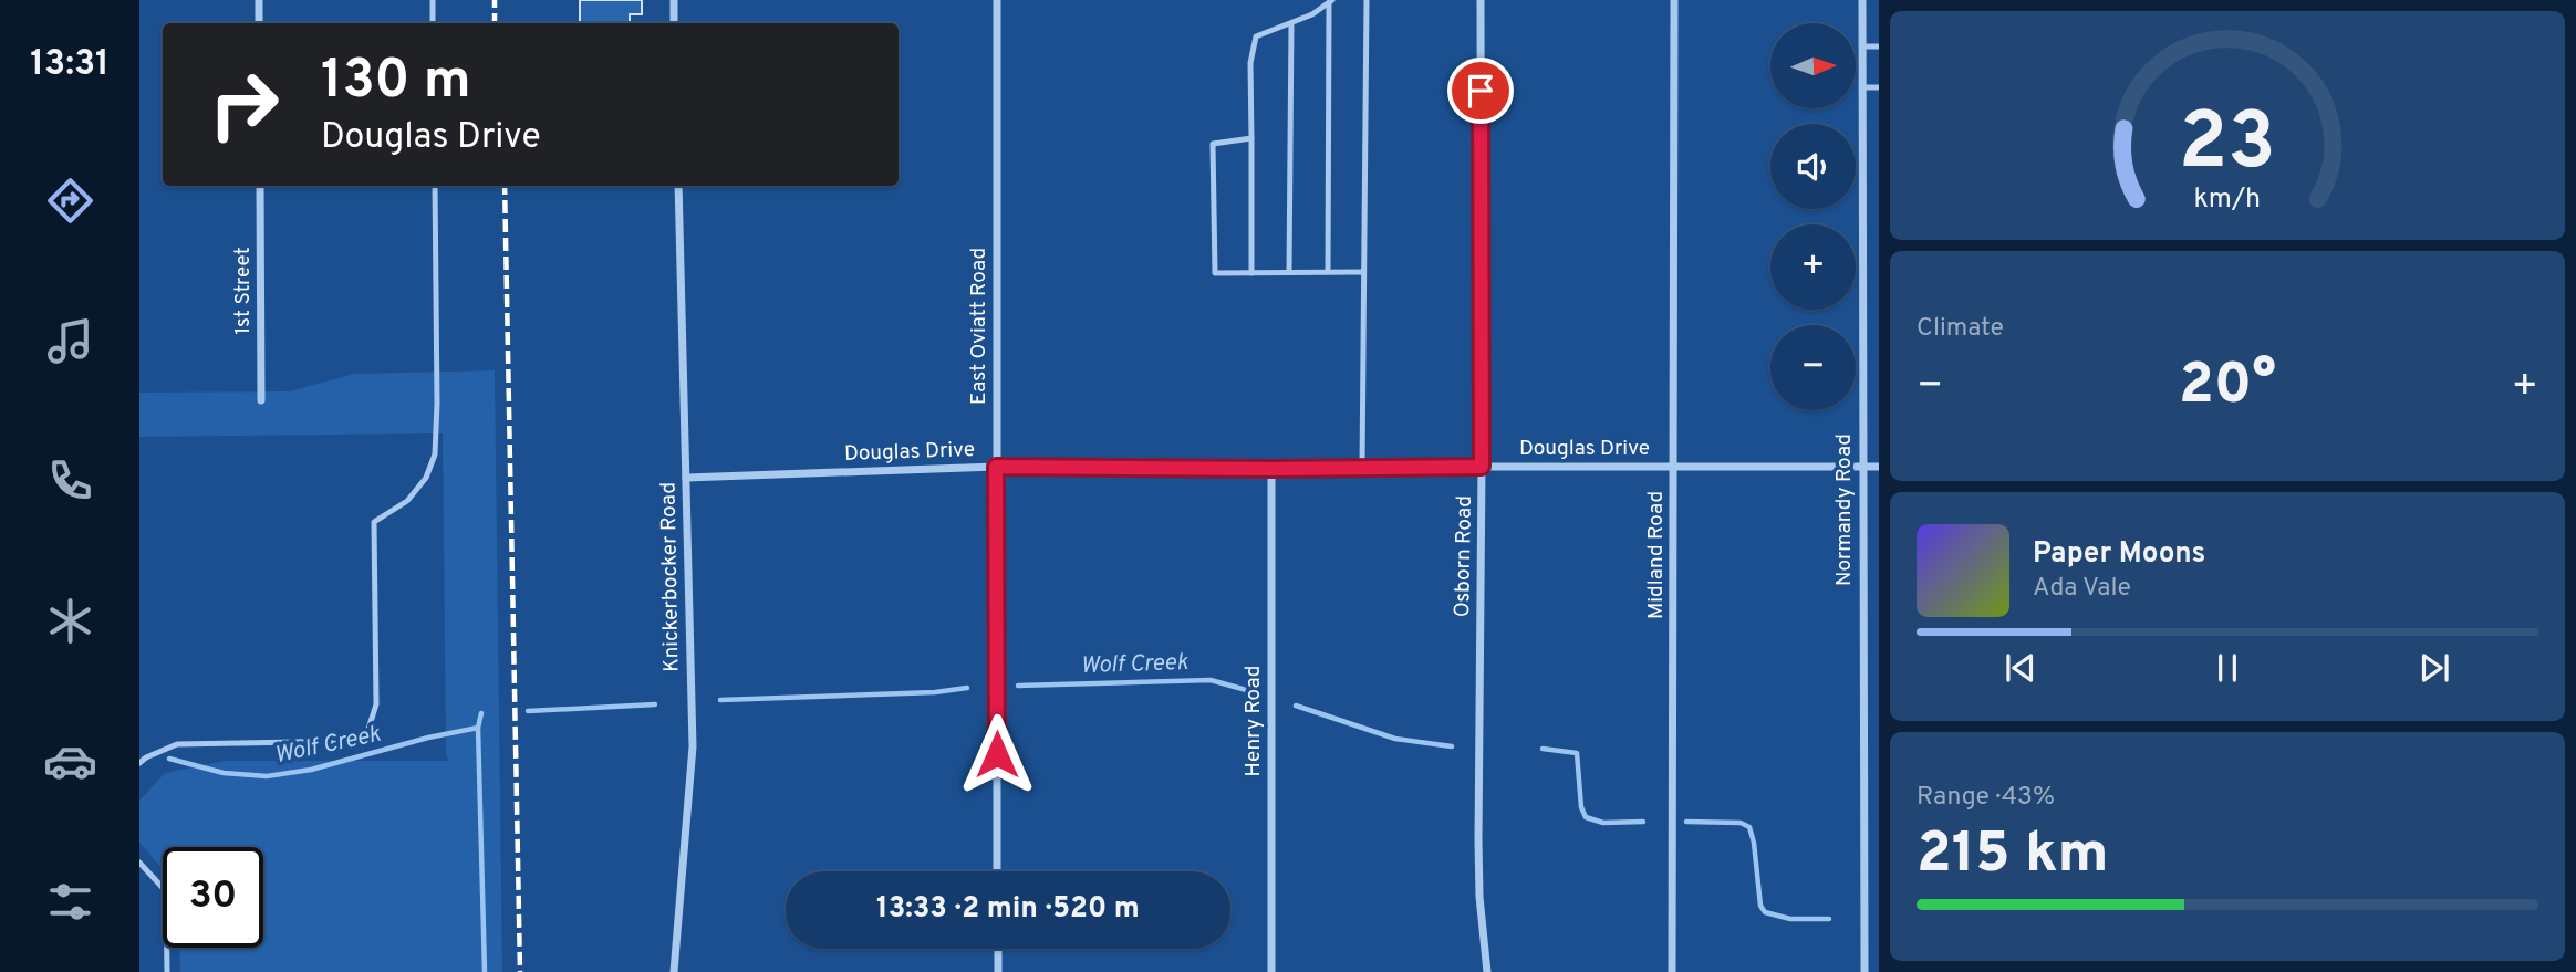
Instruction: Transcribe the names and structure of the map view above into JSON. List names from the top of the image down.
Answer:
{
  "streets": {
    "street": [
      "1st Street",
      "East Oviatt Road",
      "Douglas Drive",
      "Normandy Road",
      "Midland Road",
      "Osborn Road",
      "Knickerbocker Road",
      "Henry Road"
    ]
  },
  "crossings": [
    ["East Oviatt Road", "Douglas Drive"],
    ["Douglas Drive", "Normandy Road"],
    ["Douglas Drive", "Midland Road"],
    ["Douglas Drive", "Osborn Road"],
    ["Douglas Drive", "Knickerbocker Road"],
    ["Douglas Drive", "Henry Road"]
  ],
  "water": ["Wolf Creek"],
  "north": "right",
  "page": {
    "tabs": "13:31",
    "map_buttons": ["+", "−"],
    "turn": ["130 m", "Douglas Drive"],
    "tile": [
      "Climate",
      ["Range · 43%", "215 km"]
    ],
    "heat": ["−", "20°", "+"],
    "song": ["Paper Moons", "Ada Vale"],
    "limit": "30",
    "trip": "13:33 · 2 min · 520 m",
    "gauge": ["23", "km/h"]
  }
}
